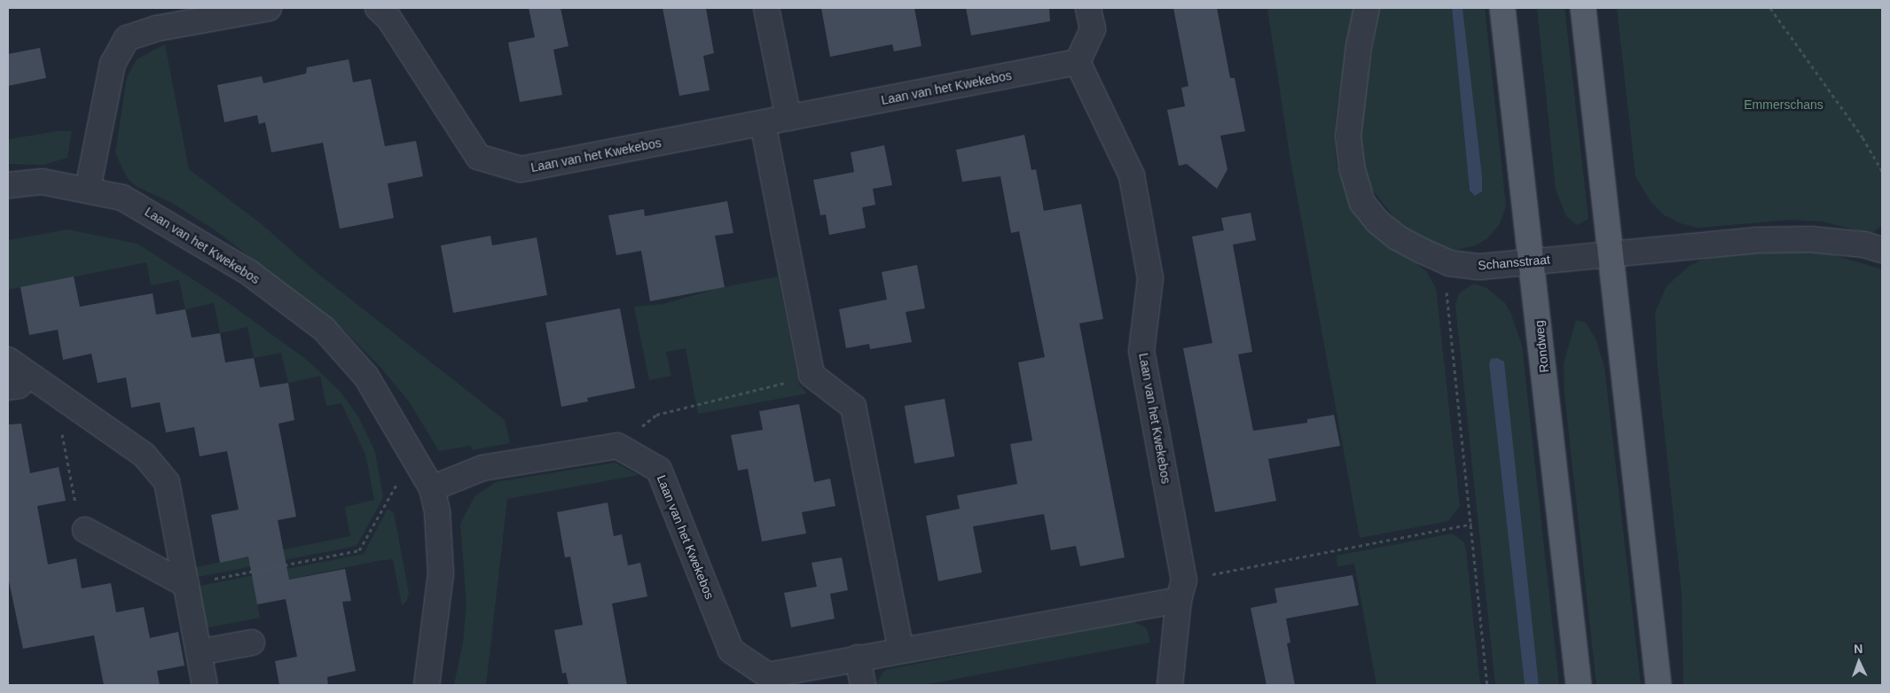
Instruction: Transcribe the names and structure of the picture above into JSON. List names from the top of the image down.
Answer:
{
  "streets": {
    "main road": ["Rondweg"],
    "street": ["Laan van het Kwekebos", "Schansstraat"]
  },
  "crossings": [
    ["Schansstraat", "Rondweg"]
  ],
  "parks": ["Emmerschans"],
  "north": "top"
}
